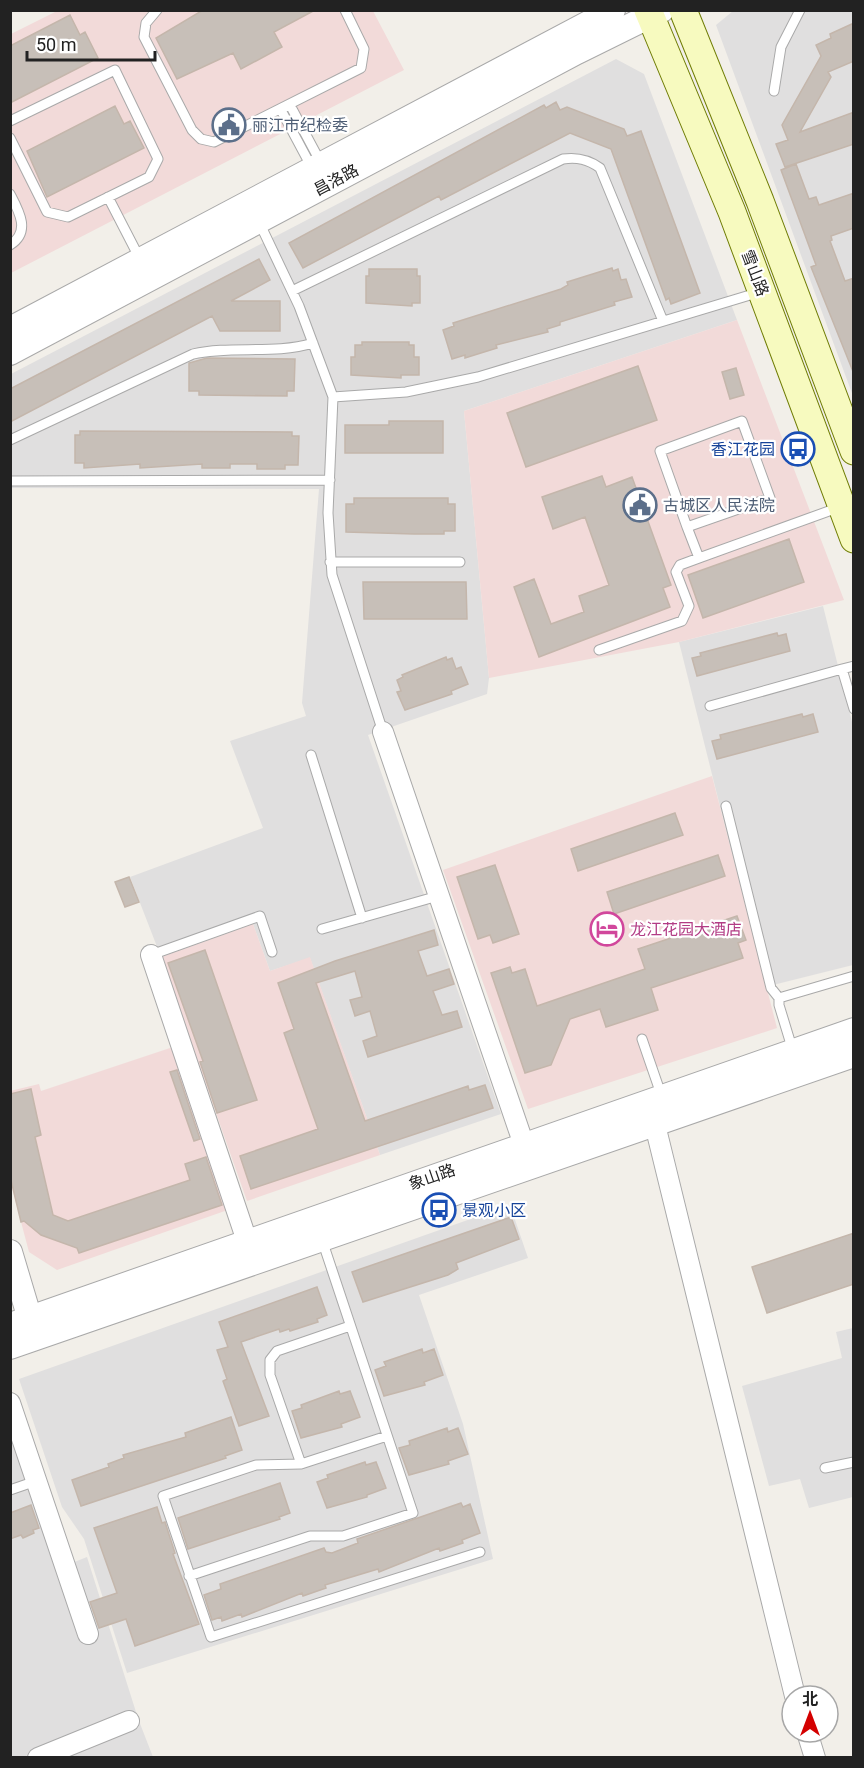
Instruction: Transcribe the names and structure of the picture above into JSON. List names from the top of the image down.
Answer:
{
  "streets": {
    "main road": ["雪山路"],
    "street": ["昌洛路", "象山路"]
  },
  "crossings": [
    ["昌洛路", "雪山路"]
  ],
  "places": {
    "public building": ["丽江市纪检委", "古城区人民法院"],
    "bus stop": ["香江花园", "景观小区"],
    "hotel": ["龙江花园大酒店"]
  },
  "scale_bar": "50 m",
  "north": "top"
}
